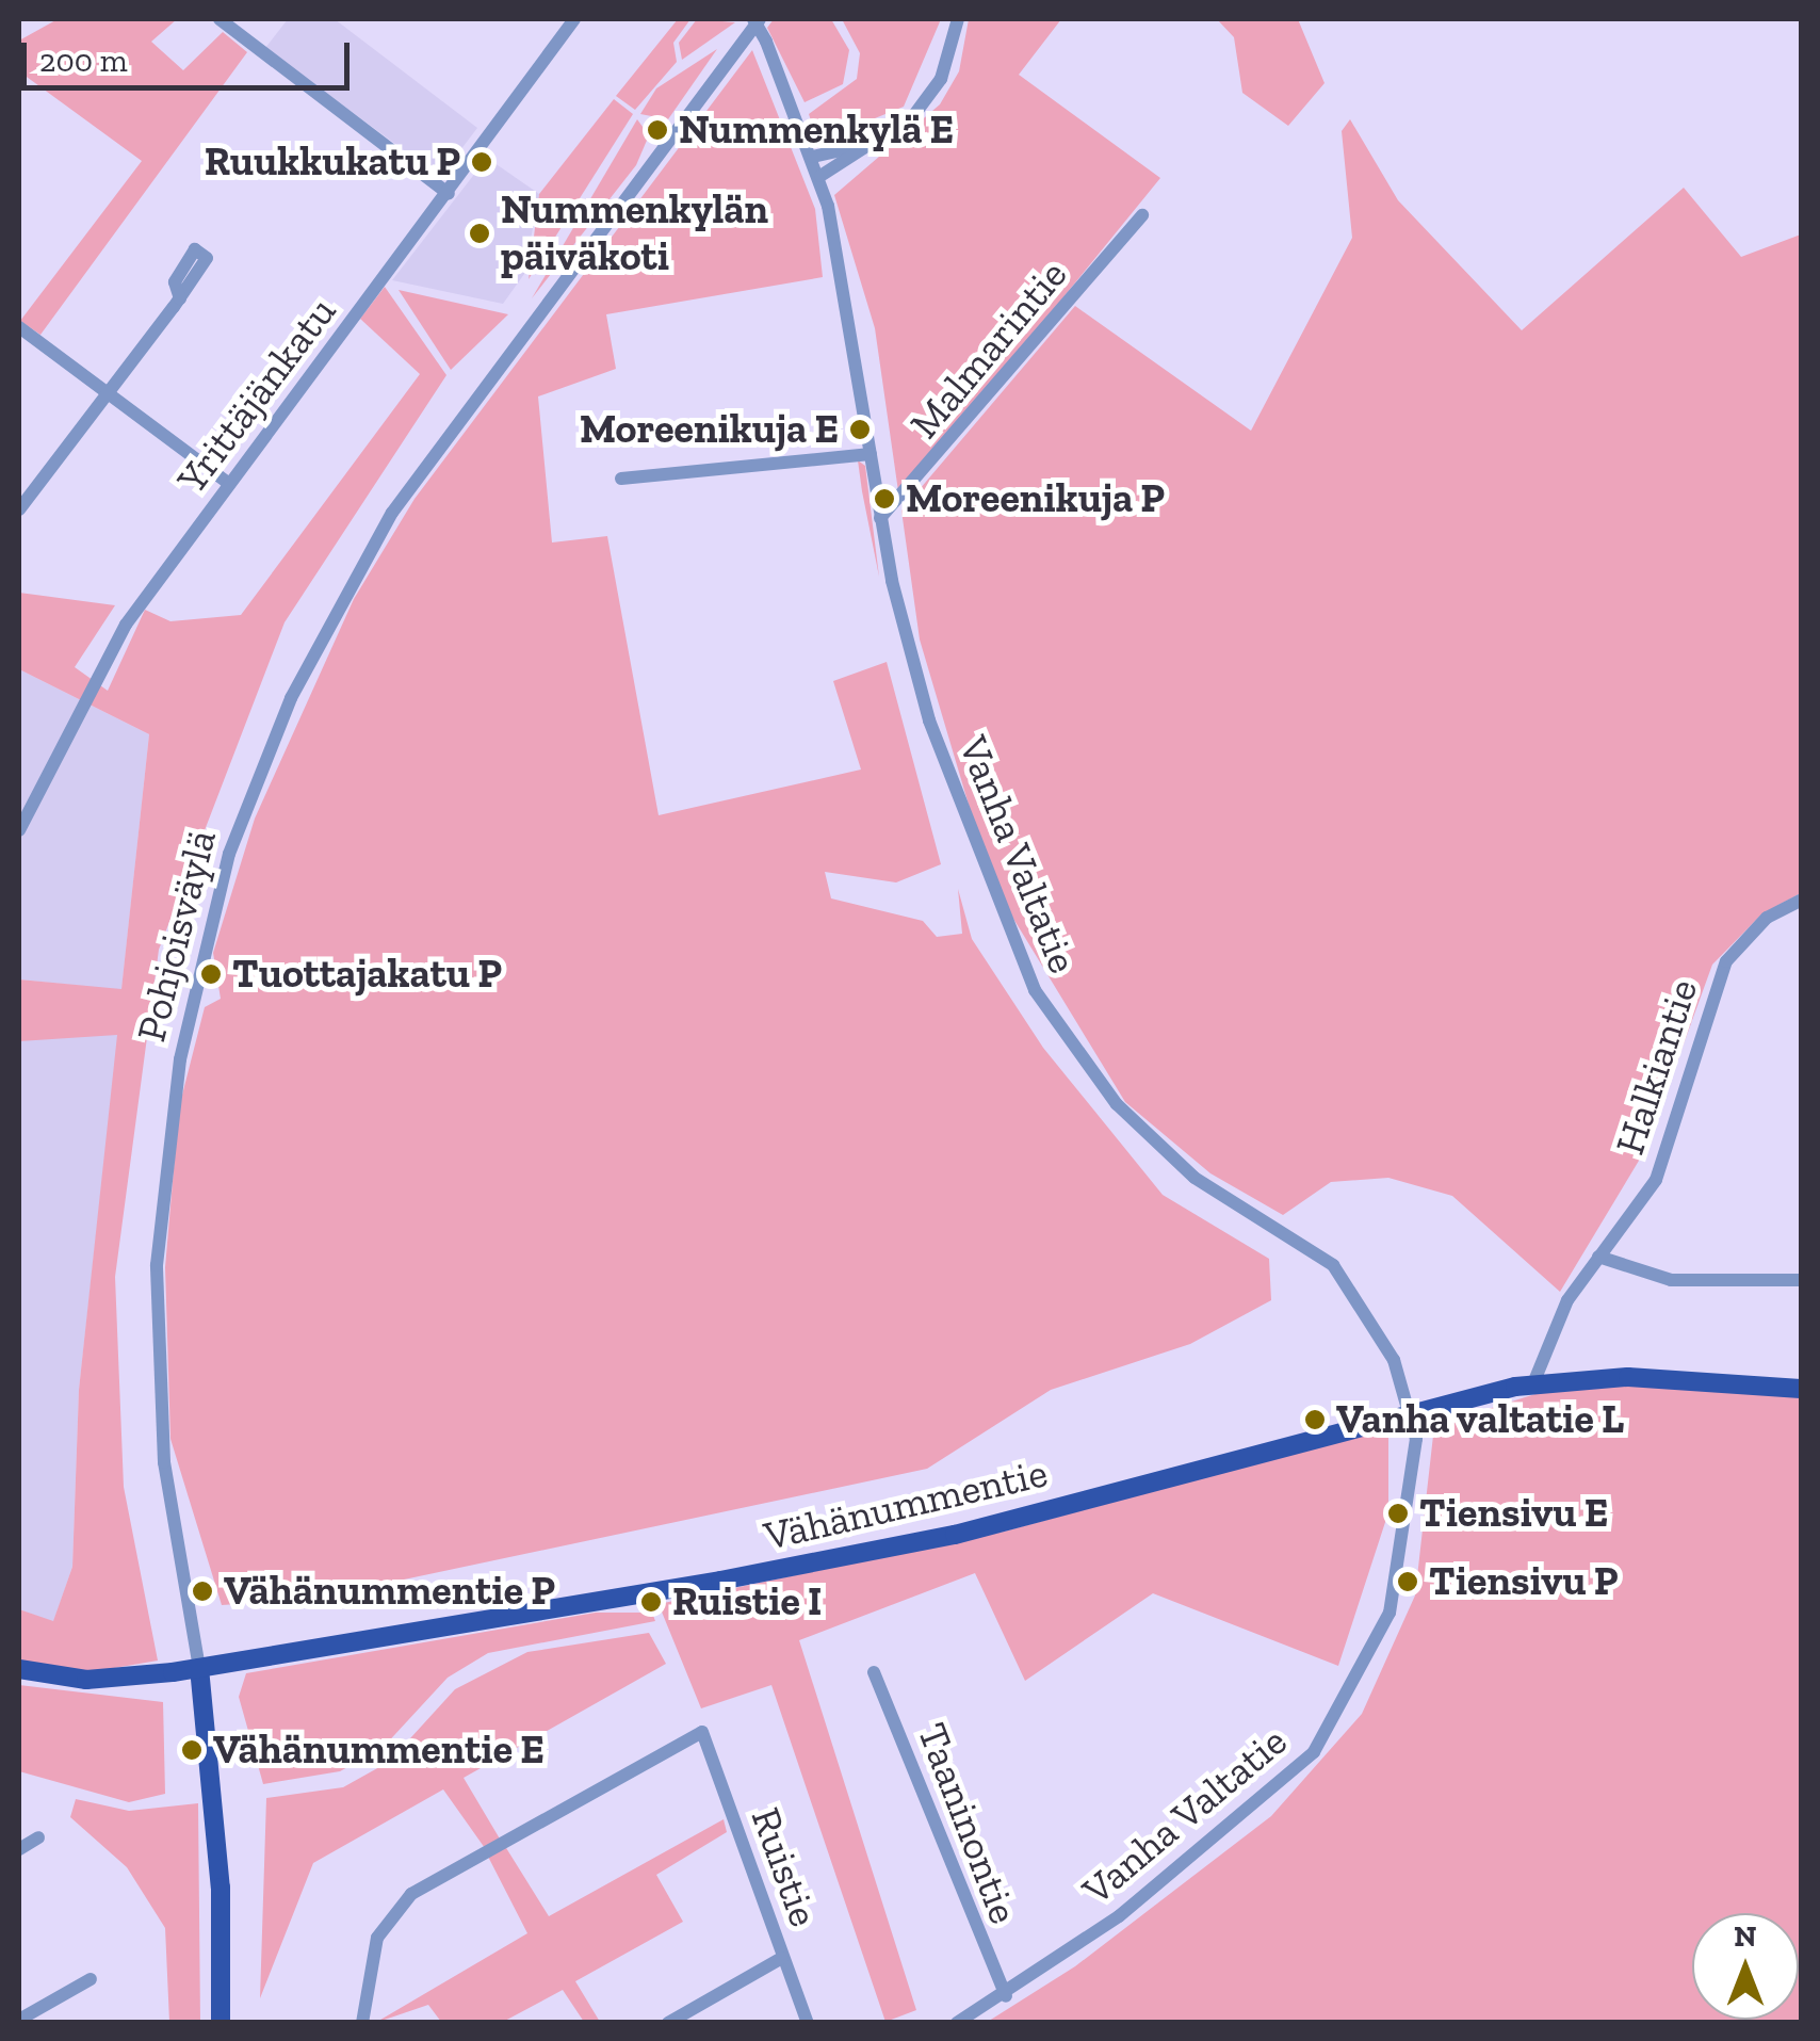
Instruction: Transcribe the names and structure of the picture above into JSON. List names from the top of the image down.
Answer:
{
  "streets": {
    "main road": ["Pohjoisväylä", "Vähänummentie"],
    "street": [
      "Malmarintie",
      "Yrittäjänkatu",
      "Vanha Valtatie",
      "Halkiantie",
      "Taaninontie",
      "Ruistie"
    ]
  },
  "crossings": [
    ["Malmarintie", "Vanha Valtatie"],
    ["Vanha Valtatie", "Pohjoisväylä"],
    ["Vanha Valtatie", "Vähänummentie"],
    ["Vanha Valtatie", "Taaninontie"],
    ["Pohjoisväylä", "Vähänummentie"],
    ["Halkiantie", "Vähänummentie"]
  ],
  "places": [
    "Nummenkylä E",
    "Ruukkukatu P",
    "Nummenkylän päiväkoti",
    "Moreenikuja E",
    "Moreenikuja P",
    "Tuottajakatu P",
    "Vanha valtatie L",
    "Tiensivu E",
    "Tiensivu P",
    "Vähänummentie P",
    "Ruistie I",
    "Vähänummentie E"
  ],
  "scale_bar": "200 m",
  "north": "top"
}
